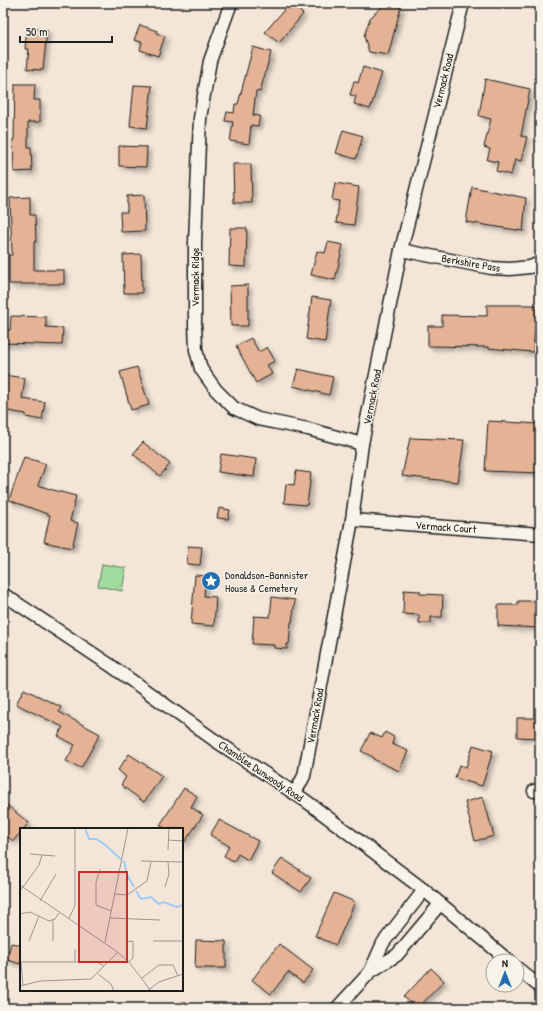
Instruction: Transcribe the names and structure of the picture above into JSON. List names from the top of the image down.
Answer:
{
  "streets": {
    "street": [
      "Vermack Road",
      "Berkshire Pass",
      "Vermack Ridge",
      "Vermack Court",
      "Chamblee Dunwoody Road"
    ]
  },
  "crossings": [
    ["Vermack Road", "Berkshire Pass"],
    ["Vermack Road", "Vermack Ridge"],
    ["Vermack Road", "Vermack Court"],
    ["Vermack Road", "Chamblee Dunwoody Road"]
  ],
  "places": {
    "place": ["Donaldson-Bannister House & Cemetery"]
  },
  "scale_bar": "50 m",
  "north": "top"
}
